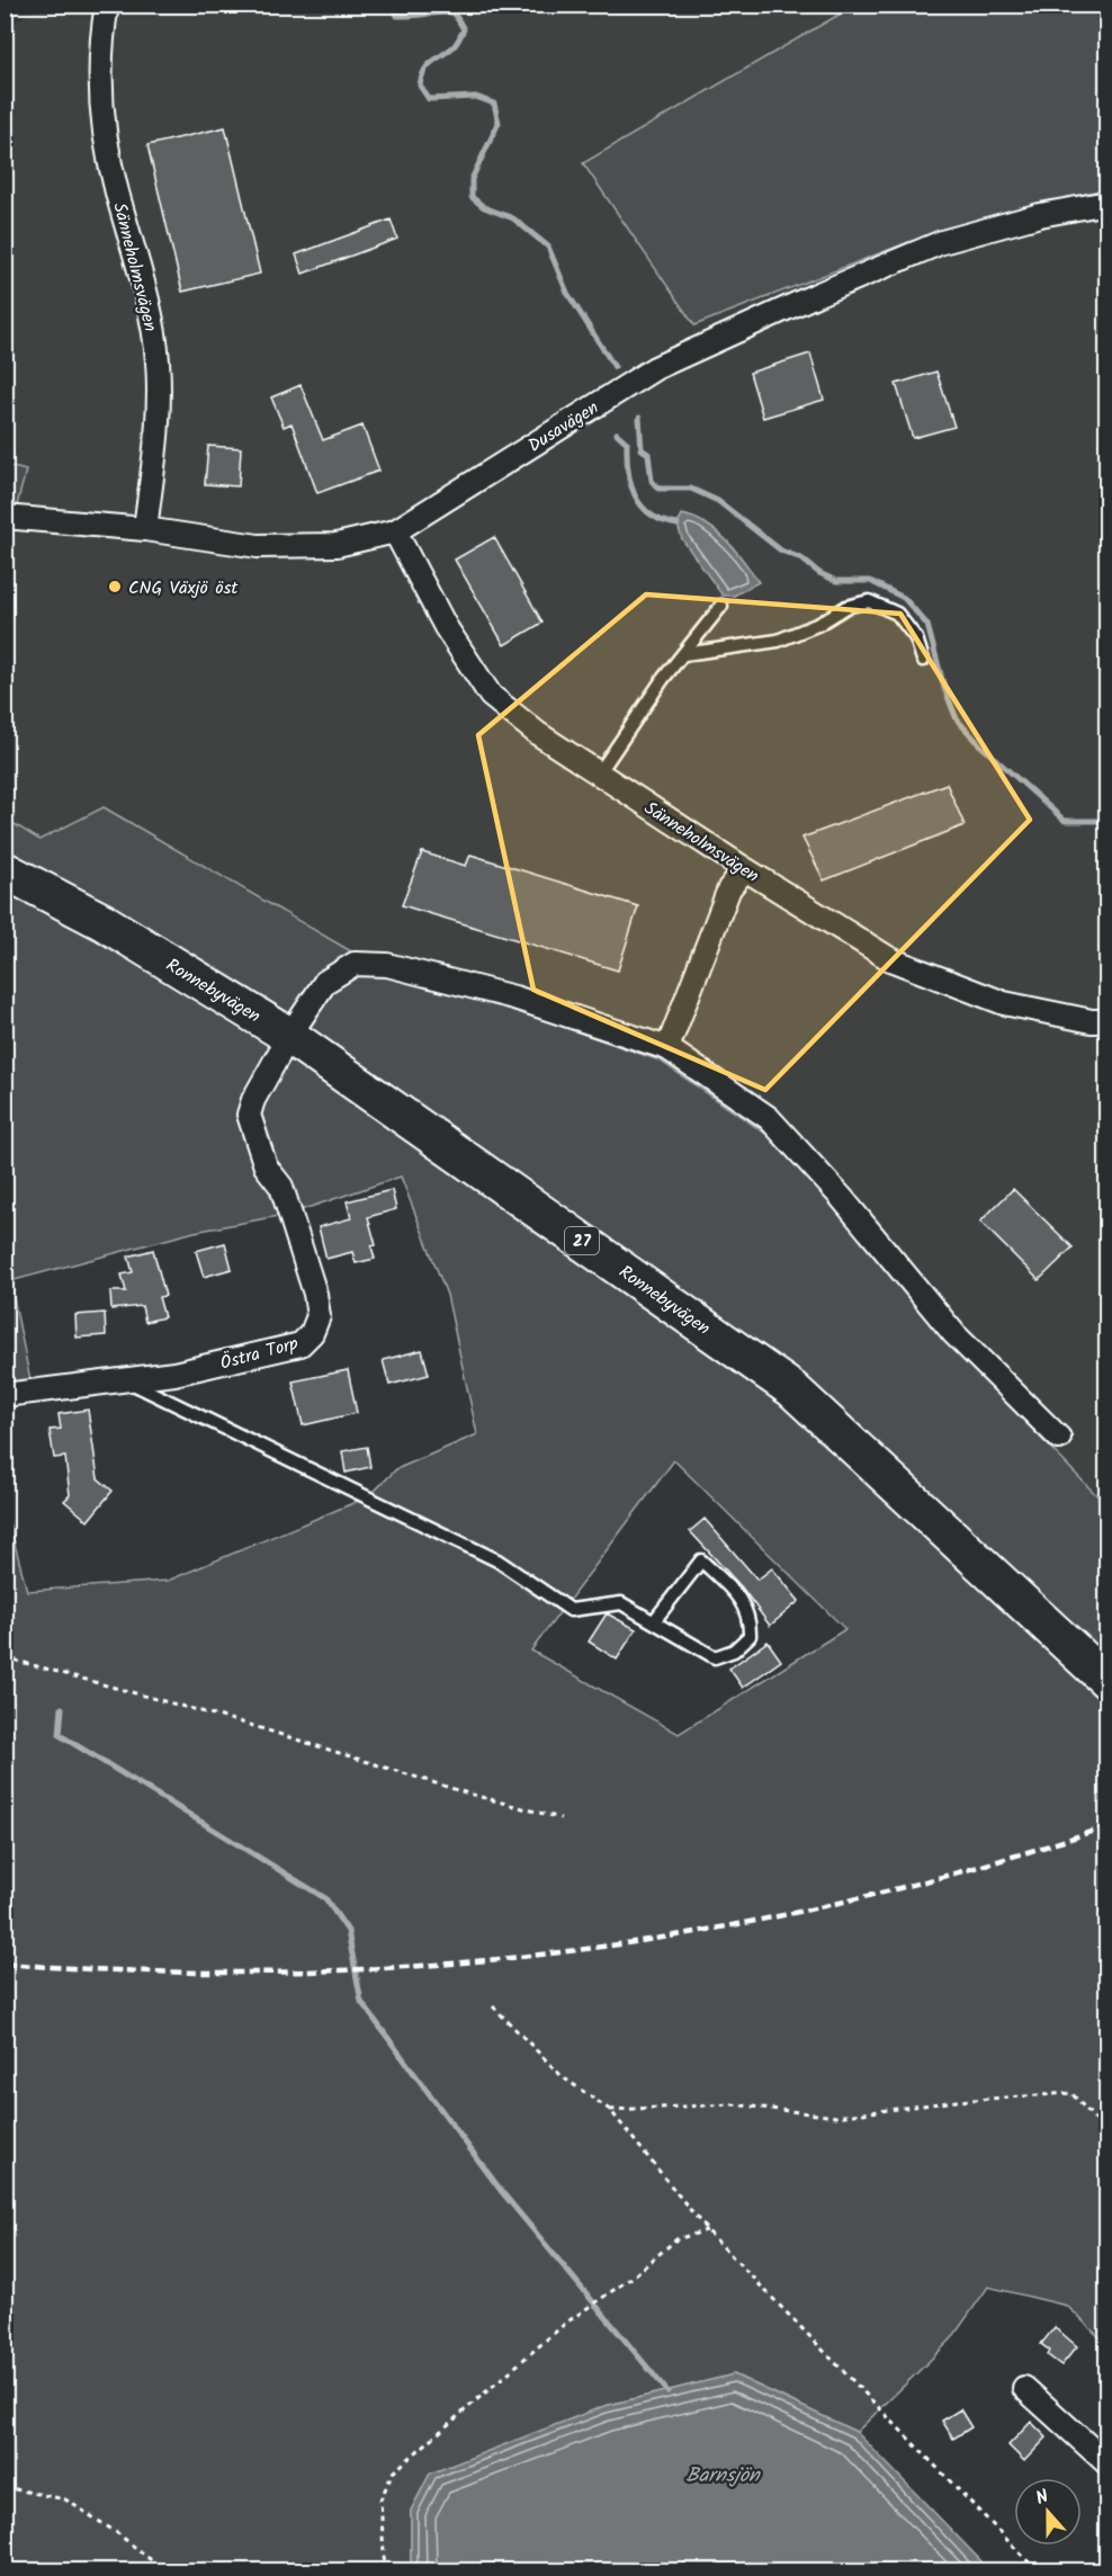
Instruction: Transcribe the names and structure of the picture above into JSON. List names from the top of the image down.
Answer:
{
  "streets": {
    "main road": ["Ronnebyvägen", "27"],
    "street": ["Sänneholmsvägen", "Dusavägen", "Östra Torp"]
  },
  "crossings": [
    ["Sänneholmsvägen", "Dusavägen"],
    ["Ronnebyvägen", "Östra Torp"]
  ],
  "water": ["Barnsjön"],
  "places": ["CNG Växjö öst"],
  "north": "top"
}
